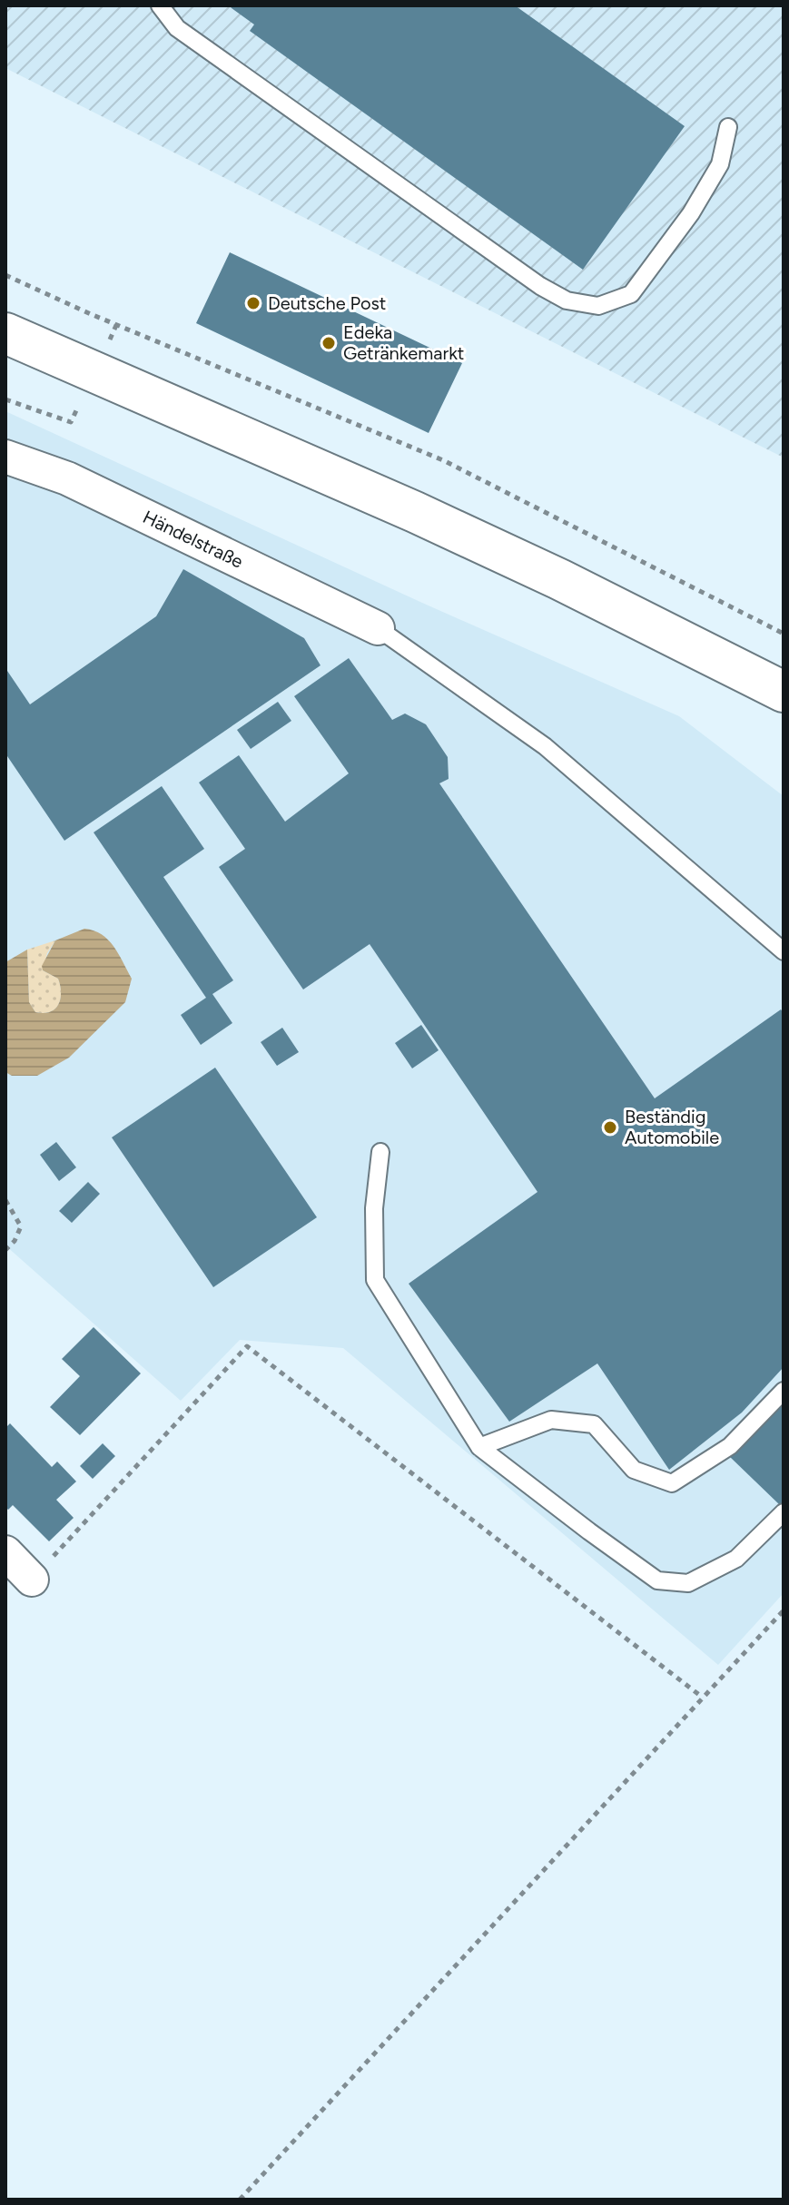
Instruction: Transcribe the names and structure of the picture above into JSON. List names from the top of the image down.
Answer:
{
  "streets": {
    "street": ["Händelstraße"]
  },
  "places": ["Deutsche Post", "Edeka Getränkemarkt", "Beständig Automobile"]
}
